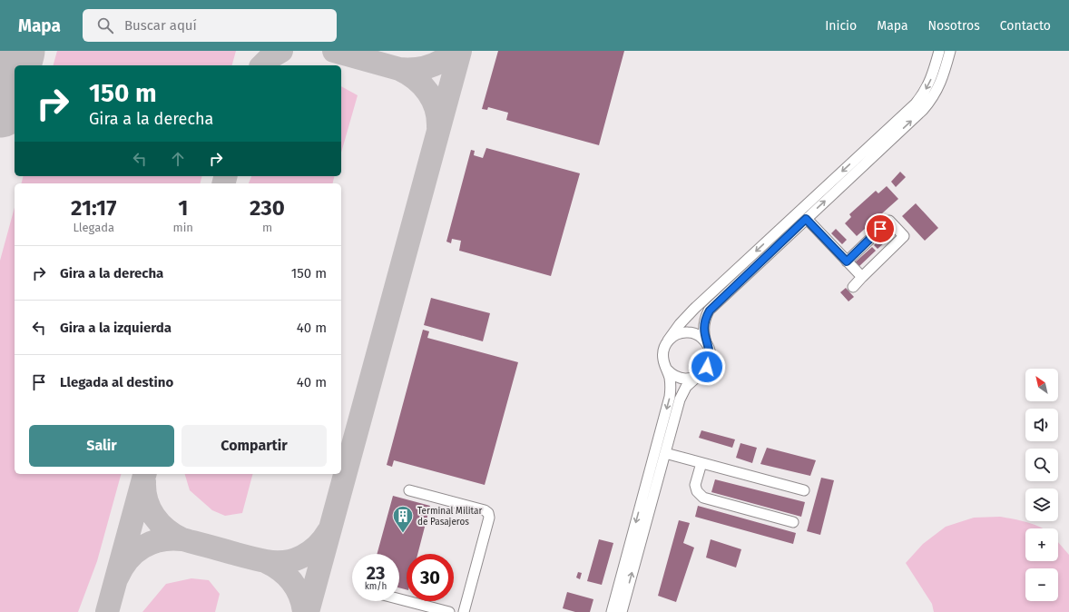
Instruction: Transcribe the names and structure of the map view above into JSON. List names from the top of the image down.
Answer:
{
  "places": {
    "building": ["Terminal Militar de Pasajeros"]
  },
  "north": "top left",
  "page": {
    "header": "Mapa",
    "search": "Buscar aquí",
    "nav": [
      "Inicio",
      "Mapa",
      "Nosotros",
      "Contacto"
    ],
    "turn": ["150 m", "Gira a la derecha"],
    "eta": [
      "21:17",
      "Llegada",
      "1",
      "min",
      "230",
      "m"
    ],
    "list": [
      {
        "name": "Gira a la derecha",
        "value": "150 m"
      },
      {
        "name": "Gira a la izquierda",
        "value": "40 m"
      },
      {
        "name": "Llegada al destino",
        "value": "40 m"
      }
    ],
    "map_buttons": ["+", "−"],
    "buttons": ["Salir", "Compartir"],
    "speed": "23 km/h",
    "limit": "30"
  }
}
